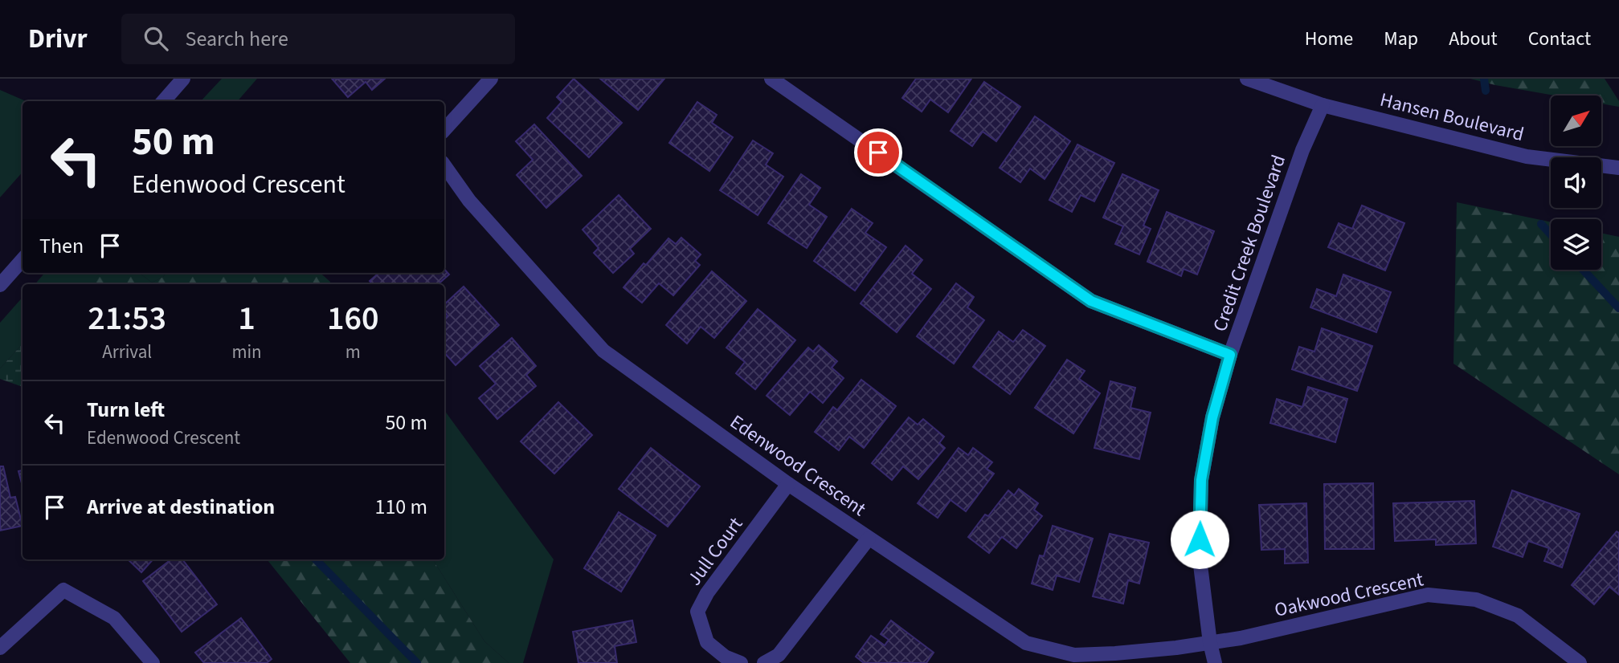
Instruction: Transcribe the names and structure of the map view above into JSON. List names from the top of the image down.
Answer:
{
  "streets": {
    "street": [
      "Hansen Boulevard",
      "Credit Creek Boulevard",
      "Edenwood Crescent",
      "Jull Court",
      "Oakwood Crescent"
    ]
  },
  "crossings": [
    ["Hansen Boulevard", "Credit Creek Boulevard"],
    ["Credit Creek Boulevard", "Edenwood Crescent"],
    ["Credit Creek Boulevard", "Oakwood Crescent"],
    ["Edenwood Crescent", "Jull Court"],
    ["Edenwood Crescent", "Oakwood Crescent"]
  ],
  "north": "top right",
  "page": {
    "header": "Drivr",
    "search": "Search here",
    "nav": [
      "Home",
      "Map",
      "About",
      "Contact"
    ],
    "turn": ["50 m", "Edenwood Crescent"],
    "then": "Then",
    "eta": [
      "21:53",
      "Arrival",
      "1",
      "min",
      "160",
      "m"
    ],
    "list": [
      {
        "name": "Turn left",
        "note": "Edenwood Crescent",
        "value": "50 m"
      },
      {
        "name": "Arrive at destination",
        "value": "110 m"
      }
    ]
  }
}
